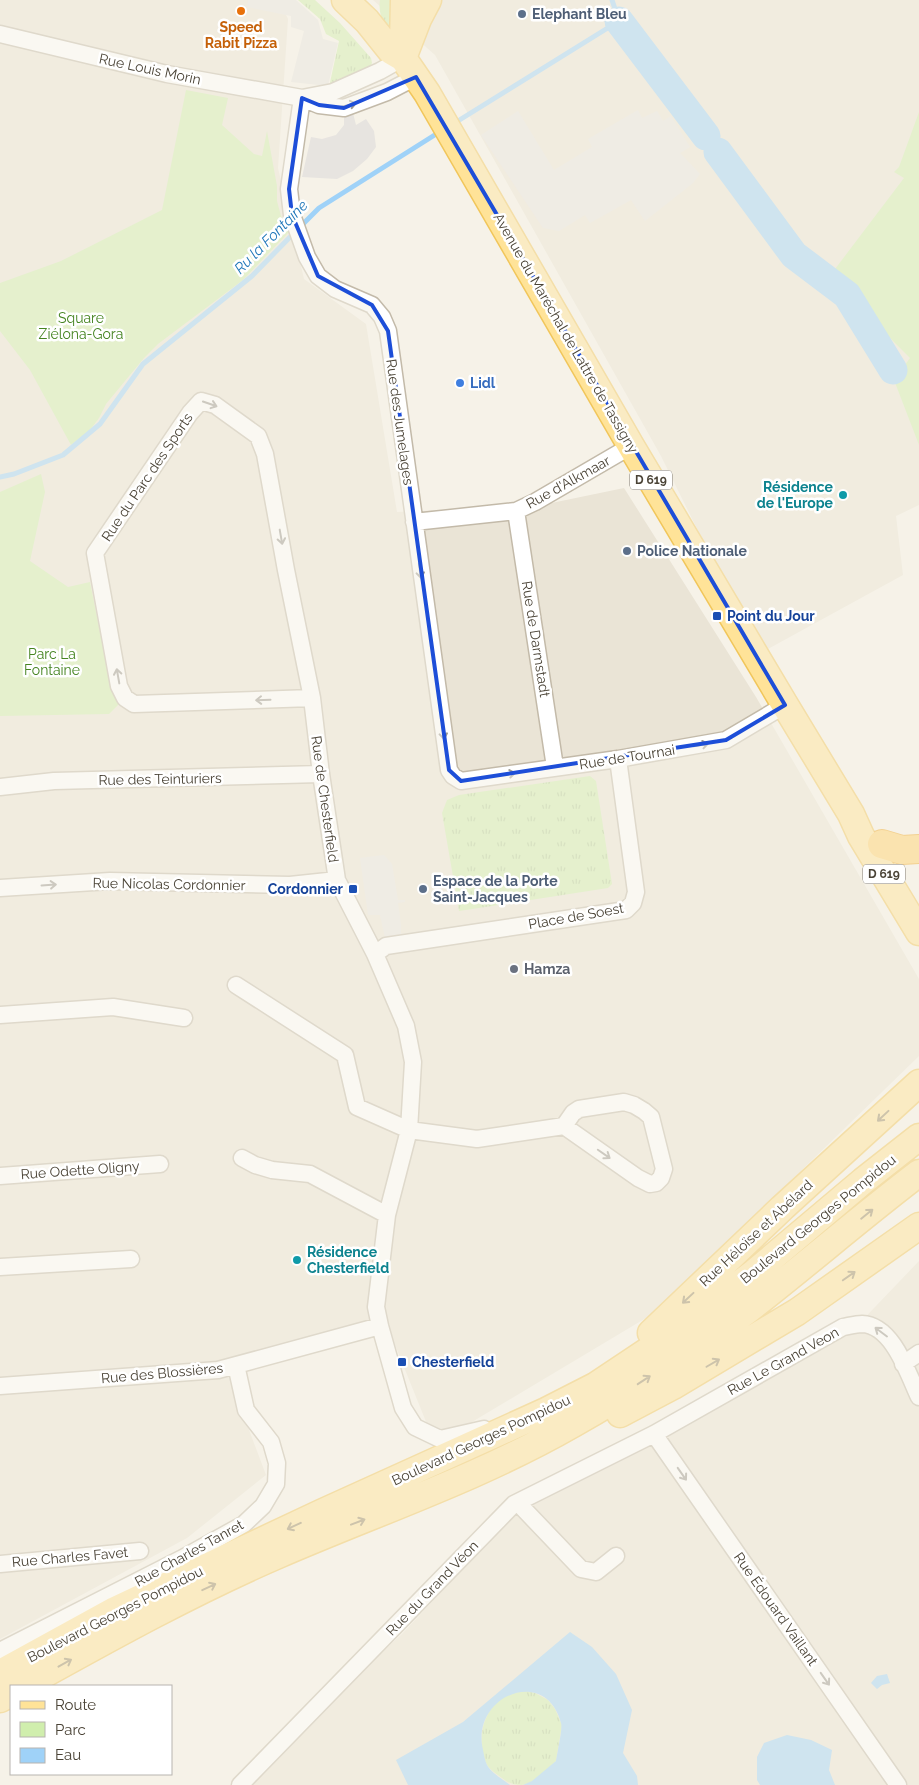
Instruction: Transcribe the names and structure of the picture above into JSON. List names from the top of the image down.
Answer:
{
  "streets": {
    "main road": [
      "Avenue du Maréchal de Lattre de Tassigny",
      "D 619",
      "Boulevard Georges Pompidou",
      "Rue Héloïse et Abélard"
    ],
    "street": [
      "Rue Louis Morin",
      "Rue des Jumelages",
      "Rue du Parc des Sports",
      "Rue d'Alkmaar",
      "Rue de Darmstadt",
      "Rue de Tournai",
      "Rue des Teinturiers",
      "Rue de Chesterfield",
      "Rue Nicolas Cordonnier",
      "Place de Soest",
      "Rue Odette Oligny",
      "Rue Le Grand Veon",
      "Rue des Blossières",
      "Rue Charles Tanret",
      "Rue Charles Favet",
      "Rue du Grand Véon",
      "Rue Édouard Vaillant"
    ]
  },
  "crossings": [
    ["Rue Louis Morin", "Avenue du Maréchal de Lattre de Tassigny"],
    ["Rue Louis Morin", "Rue des Jumelages"],
    ["Avenue du Maréchal de Lattre de Tassigny", "D 619"],
    ["Avenue du Maréchal de Lattre de Tassigny", "Rue d'Alkmaar"],
    ["Avenue du Maréchal de Lattre de Tassigny", "Rue de Tournai"],
    ["Rue des Jumelages", "Rue d'Alkmaar"],
    ["Rue des Jumelages", "Rue de Tournai"],
    ["Rue du Parc des Sports", "Rue de Chesterfield"],
    ["Rue d'Alkmaar", "Rue de Darmstadt"],
    ["Rue de Darmstadt", "Rue de Tournai"],
    ["Rue de Tournai", "Place de Soest"],
    ["Rue des Teinturiers", "Rue de Chesterfield"],
    ["Rue de Chesterfield", "Rue Nicolas Cordonnier"],
    ["Rue de Chesterfield", "Place de Soest"],
    ["Rue de Chesterfield", "Boulevard Georges Pompidou"],
    ["Rue de Chesterfield", "Rue des Blossières"],
    ["Boulevard Georges Pompidou", "Rue Héloïse et Abélard"],
    ["Rue Le Grand Veon", "Rue du Grand Véon"],
    ["Rue Le Grand Veon", "Rue Édouard Vaillant"],
    ["Rue des Blossières", "Rue Charles Tanret"],
    ["Rue du Grand Véon", "Rue Édouard Vaillant"]
  ],
  "one_way": [
    "Rue des Jumelages",
    "Rue de Tournai",
    "Rue Héloïse et Abélard",
    "Rue Le Grand Veon",
    "Rue Édouard Vaillant"
  ],
  "water": ["Ru la Fontaine"],
  "parks": ["Square Ziélona-Gora", "Parc La Fontaine"],
  "places": {
    "other": [
      "Speed Rabit Pizza",
      "Elephant Bleu",
      "Lidl",
      "Résidence de l'Europe",
      "Police Nationale",
      "Espace de la Porte Saint-Jacques",
      "Hamza",
      "Résidence Chesterfield"
    ],
    "transit": ["Point du Jour", "Cordonnier", "Chesterfield"]
  },
  "legend": ["Route", "Parc", "Eau"]
}
